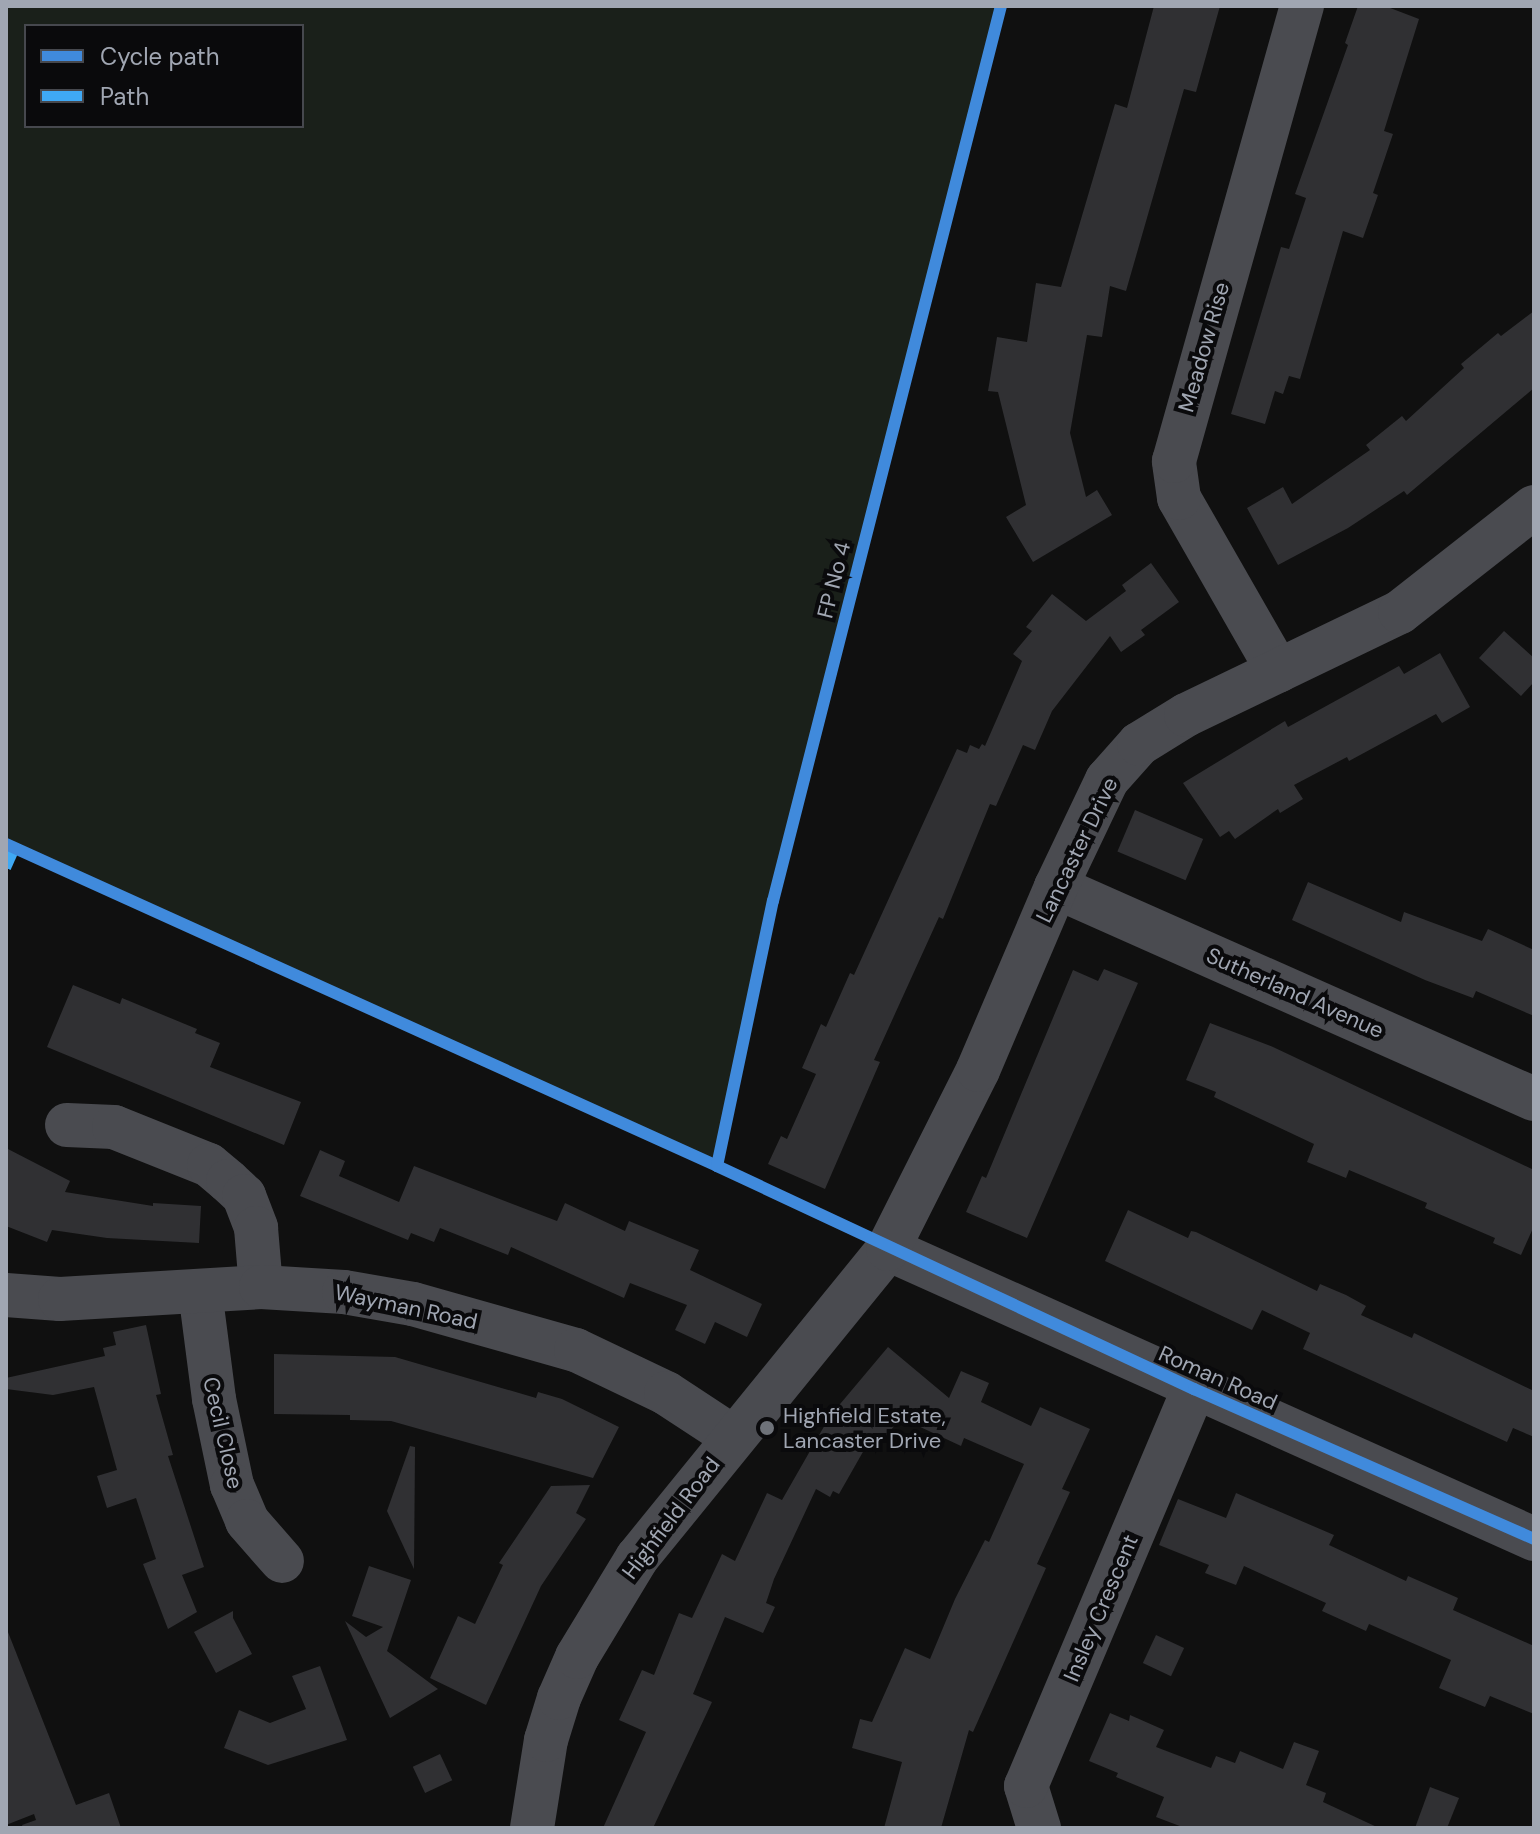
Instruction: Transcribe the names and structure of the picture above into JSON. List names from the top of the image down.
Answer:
{
  "streets": {
    "street": [
      "Meadow Rise",
      "Lancaster Drive",
      "Sutherland Avenue",
      "Wayman Road",
      "Roman Road",
      "Cecil Close",
      "Highfield Road",
      "Insley Crescent"
    ],
    "cycle path": ["FP No 4"]
  },
  "crossings": [
    ["Meadow Rise", "Lancaster Drive"],
    ["Lancaster Drive", "Sutherland Avenue"],
    ["Lancaster Drive", "Roman Road"],
    ["Lancaster Drive", "Highfield Road"],
    ["Wayman Road", "Cecil Close"],
    ["Wayman Road", "Highfield Road"],
    ["Roman Road", "Highfield Road"],
    ["Roman Road", "Insley Crescent"]
  ],
  "places": ["Highfield Estate, Lancaster Drive"],
  "legend": ["Cycle path", "Path"]
}
